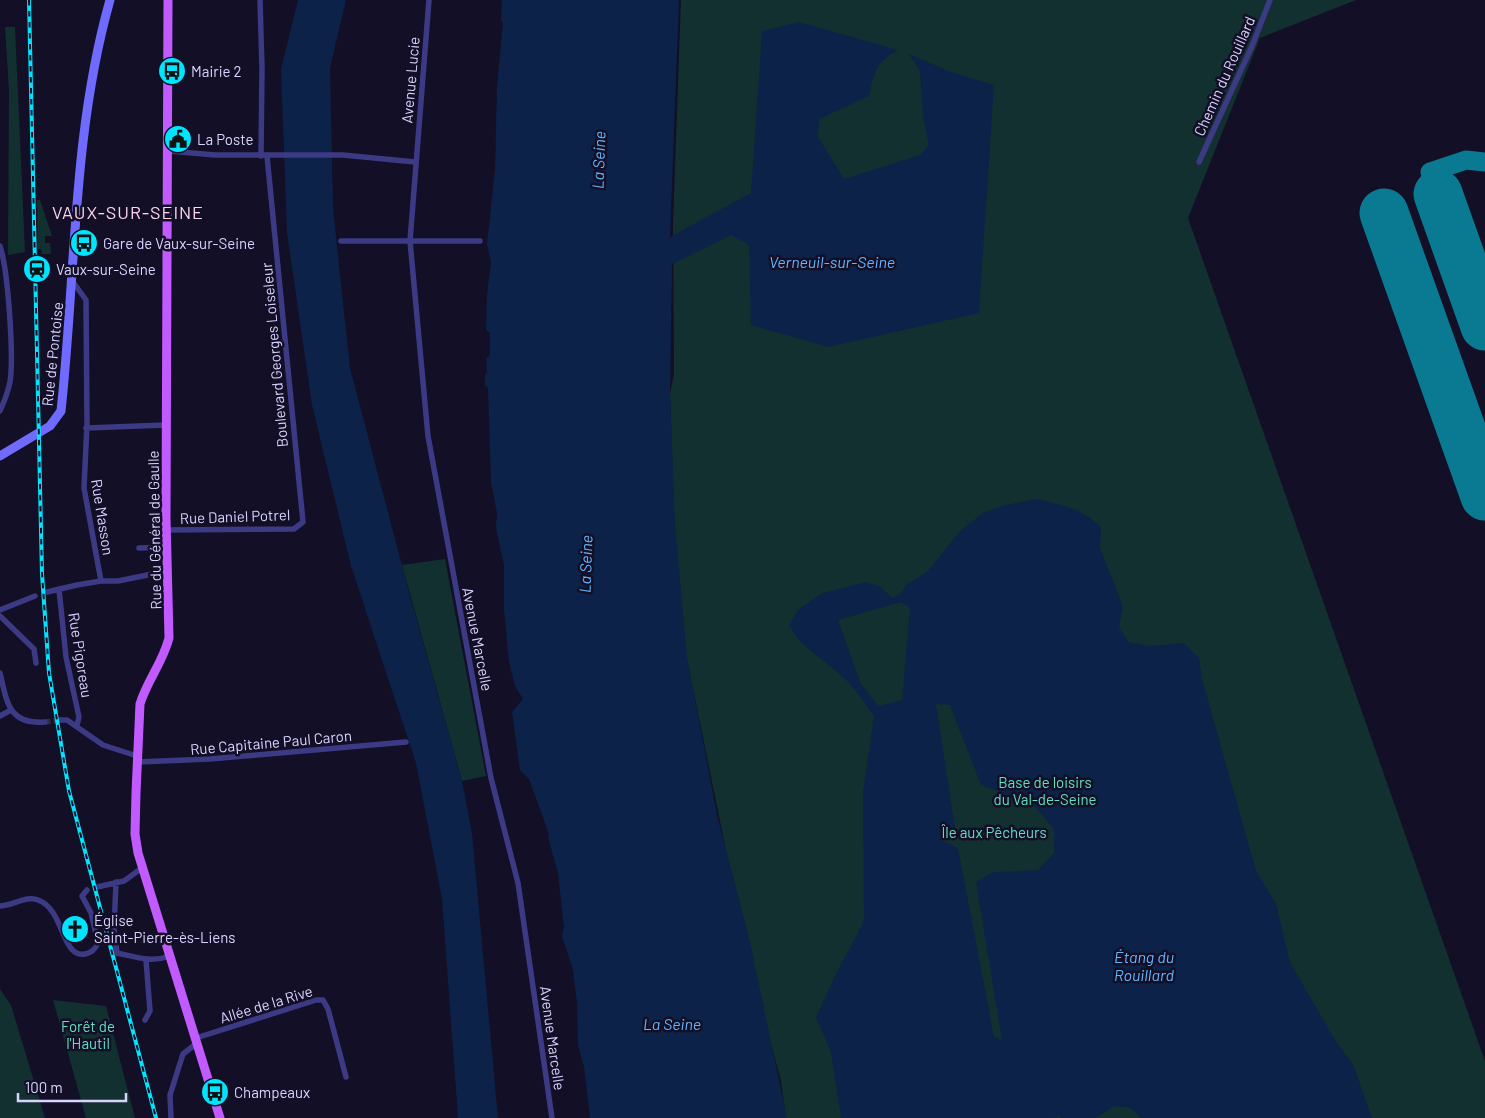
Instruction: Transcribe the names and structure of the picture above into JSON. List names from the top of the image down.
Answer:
{
  "streets": {
    "main road": ["Rue du Général de Gaulle"],
    "street": [
      "Chemin du Rouillard",
      "Avenue Lucie",
      "Rue de Pontoise",
      "Boulevard Georges Loiseleur",
      "Rue Daniel Potrel",
      "Rue Masson",
      "Avenue Marcelle",
      "Rue Pigoreau",
      "Rue Capitaine Paul Caron",
      "Allée de la Rive"
    ]
  },
  "crossings": [
    ["Avenue Lucie", "Avenue Marcelle"],
    ["Rue de Pontoise", "Rue Masson"],
    ["Boulevard Georges Loiseleur", "Rue Daniel Potrel"],
    ["Rue Daniel Potrel", "Rue du Général de Gaulle"],
    ["Rue du Général de Gaulle", "Rue Capitaine Paul Caron"],
    ["Rue du Général de Gaulle", "Allée de la Rive"]
  ],
  "districts": ["VAUX-SUR-SEINE"],
  "water": ["La Seine", "Verneuil-sur-Seine", "Étang du Rouillard"],
  "parks": ["Base de loisirs du Val-de-Seine", "Île aux Pêcheurs", "Forêt de l'Hautil"],
  "places": {
    "bus stop": ["Mairie 2", "Gare de Vaux-sur-Seine", "Champeaux"],
    "public building": ["La Poste"],
    "station": ["Vaux-sur-Seine"],
    "church": ["Église Saint-Pierre-ès-Liens"]
  },
  "scale_bar": "100 m"
}
